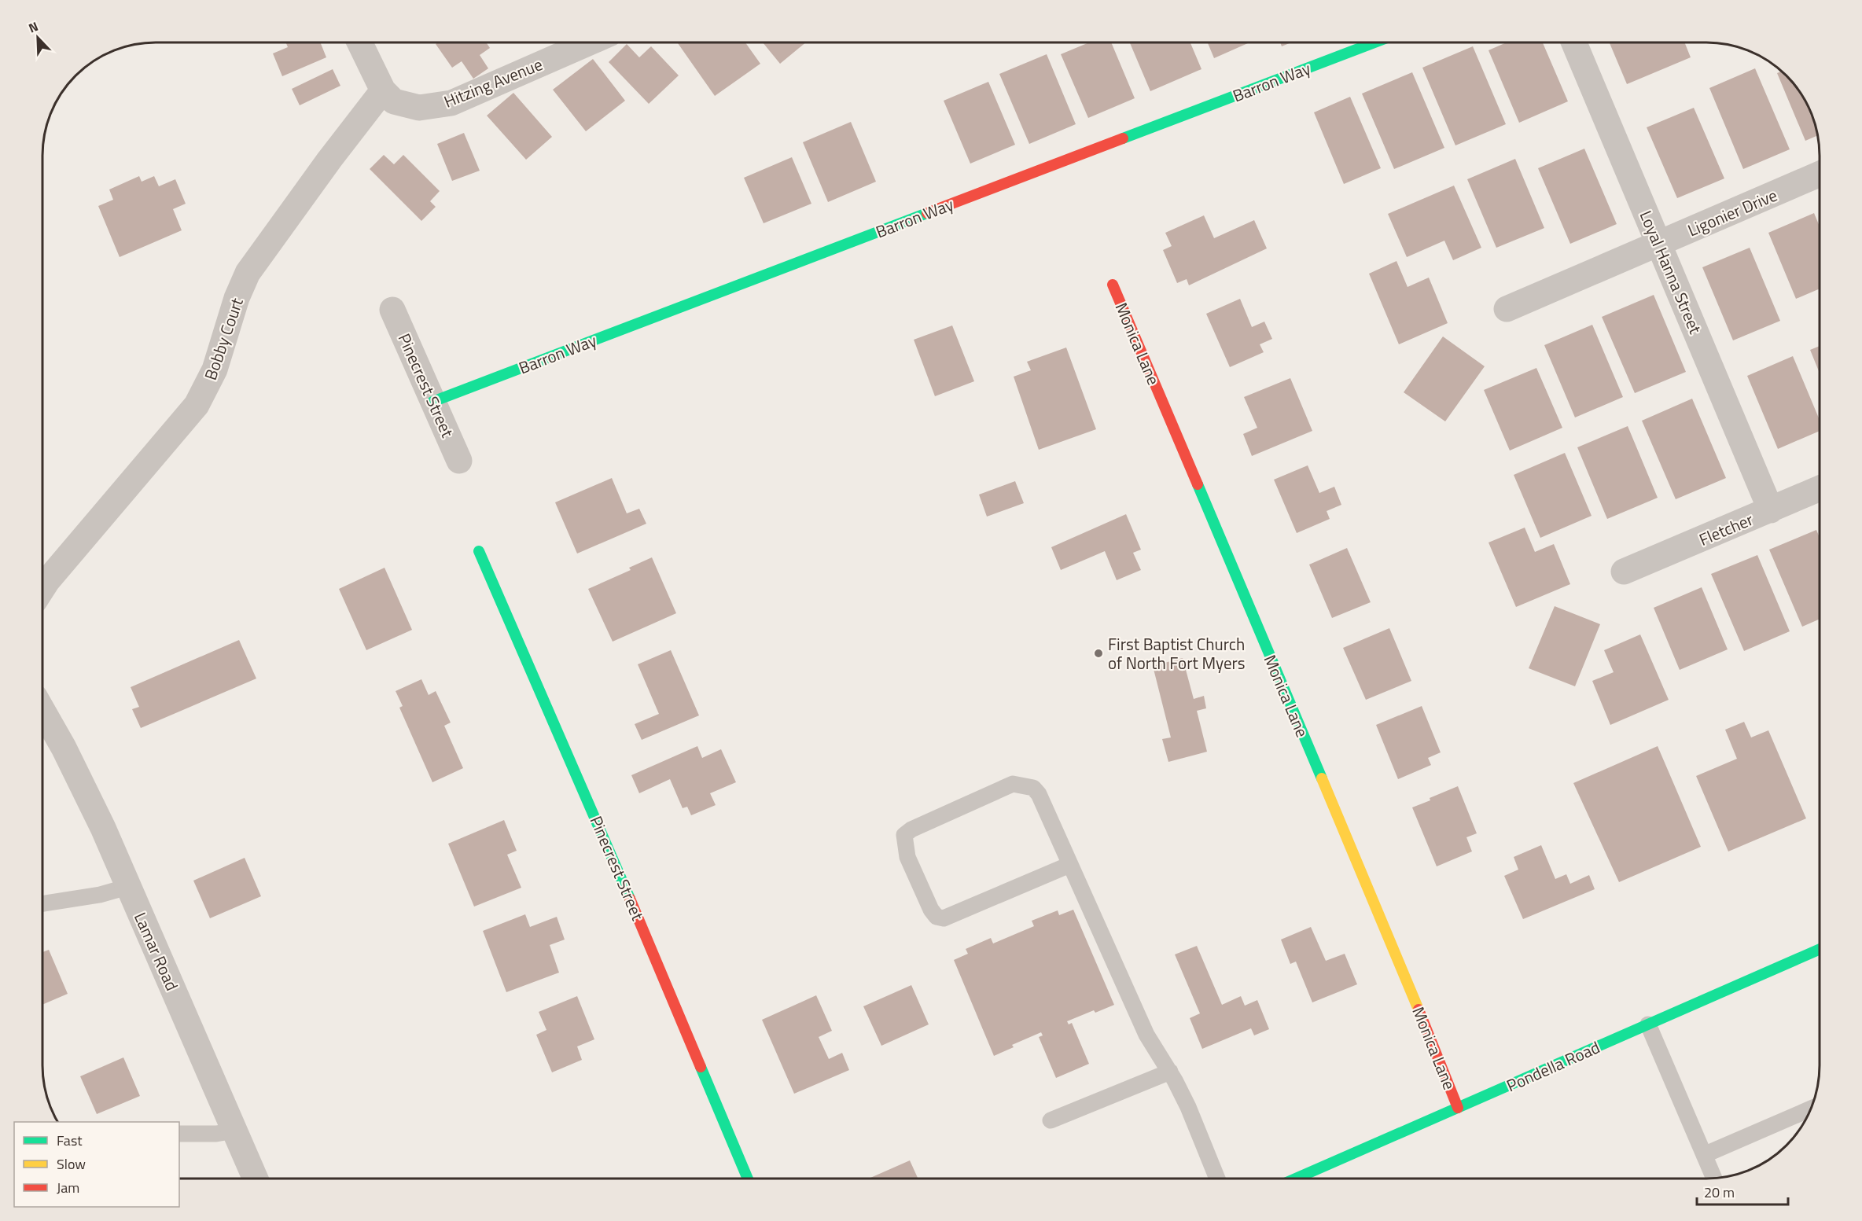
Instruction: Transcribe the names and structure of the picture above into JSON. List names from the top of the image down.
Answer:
{
  "streets": {
    "street": [
      "Barron Way",
      "Hitzing Avenue",
      "Ligonier Drive",
      "Loyal Hanna Street",
      "Bobby Court",
      "Monica Lane",
      "Pinecrest Street",
      "Fletcher",
      "Lamar Road",
      "Pondella Road"
    ]
  },
  "crossings": [
    ["Barron Way", "Pinecrest Street"],
    ["Hitzing Avenue", "Bobby Court"],
    ["Ligonier Drive", "Loyal Hanna Street"],
    ["Loyal Hanna Street", "Fletcher"],
    ["Monica Lane", "Pondella Road"]
  ],
  "places": ["First Baptist Church of North Fort Myers"],
  "legend": ["Fast", "Slow", "Jam"],
  "scale_bar": "20 m",
  "north": "top left"
}
